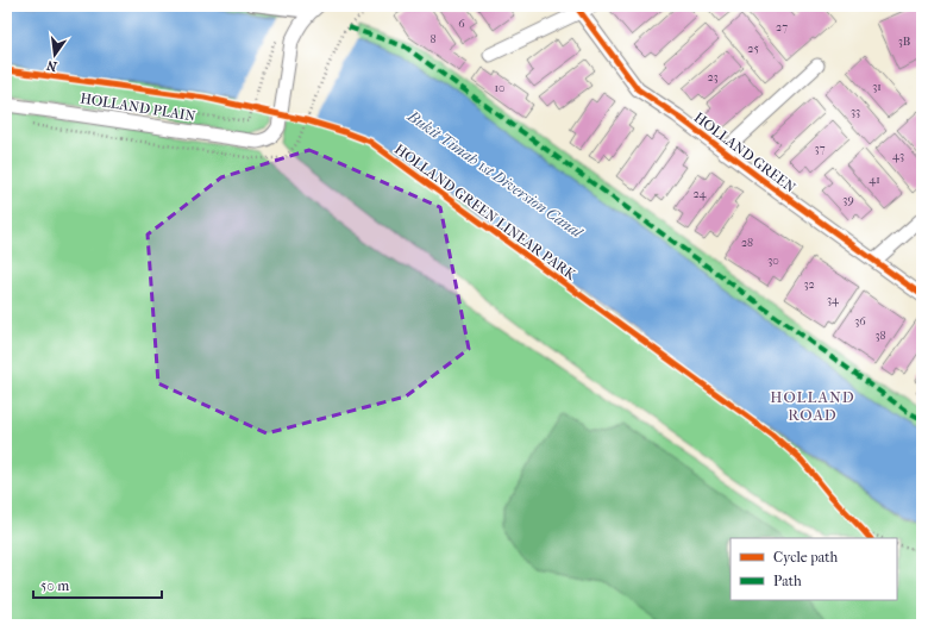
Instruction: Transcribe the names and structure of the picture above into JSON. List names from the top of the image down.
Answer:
{
  "streets": {
    "street": ["HOLLAND PLAIN", "HOLLAND GREEN"],
    "cycle path": ["HOLLAND GREEN LINEAR PARK"]
  },
  "districts": ["HOLLAND ROAD"],
  "water": ["Bukit Timah 1st Diversion Canal"],
  "house_numbers": [
    "6",
    "27",
    "8",
    "3B",
    "25",
    "23",
    "31",
    "10",
    "33",
    "37",
    "43",
    "41",
    "24",
    "39",
    "28",
    "30",
    "32",
    "34",
    "36",
    "38"
  ],
  "legend": ["Cycle path", "Path"],
  "scale_bar": "50 m",
  "north": "bottom"
}
